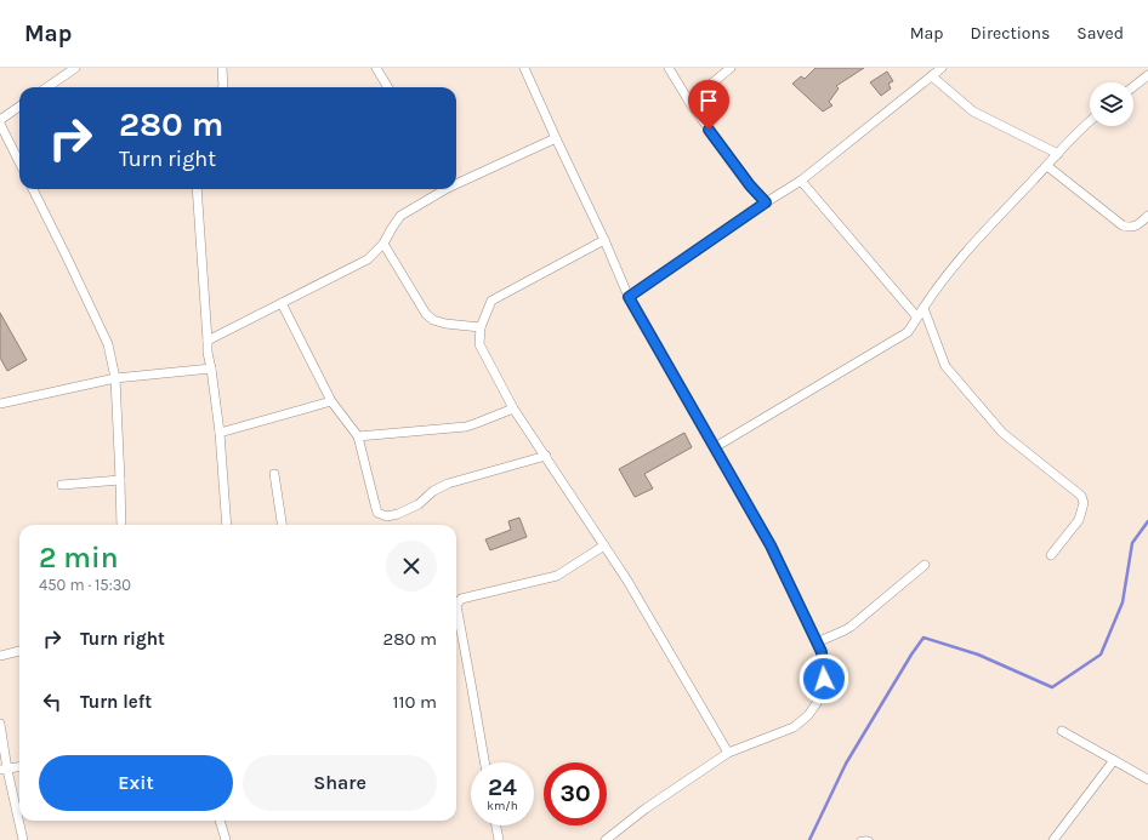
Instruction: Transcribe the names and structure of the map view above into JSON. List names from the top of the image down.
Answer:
{
  "page": {
    "header": "Map",
    "nav": ["Map", "Directions", "Saved"],
    "turn": ["280 m", "Turn right"],
    "heading": ["2 min", "450 m · 15:30"],
    "list": [
      {
        "name": "Turn right",
        "value": "280 m"
      },
      {
        "name": "Turn left",
        "value": "110 m"
      }
    ],
    "buttons": ["Exit", "Share"],
    "speed": "24 km/h",
    "limit": "30"
  }
}
